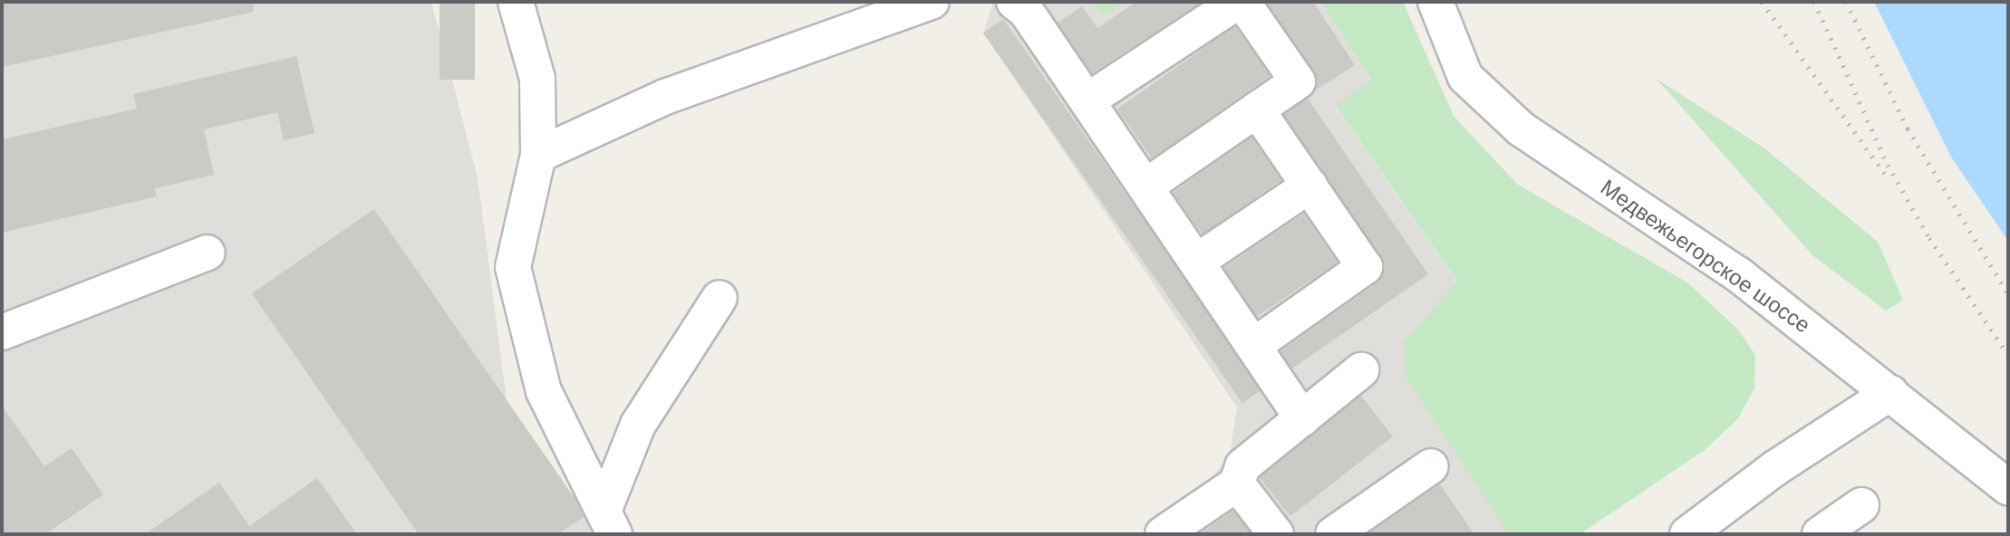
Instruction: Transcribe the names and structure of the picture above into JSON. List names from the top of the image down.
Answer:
{
  "streets": {
    "street": ["Медвежьегорское шоссе"]
  }
}
